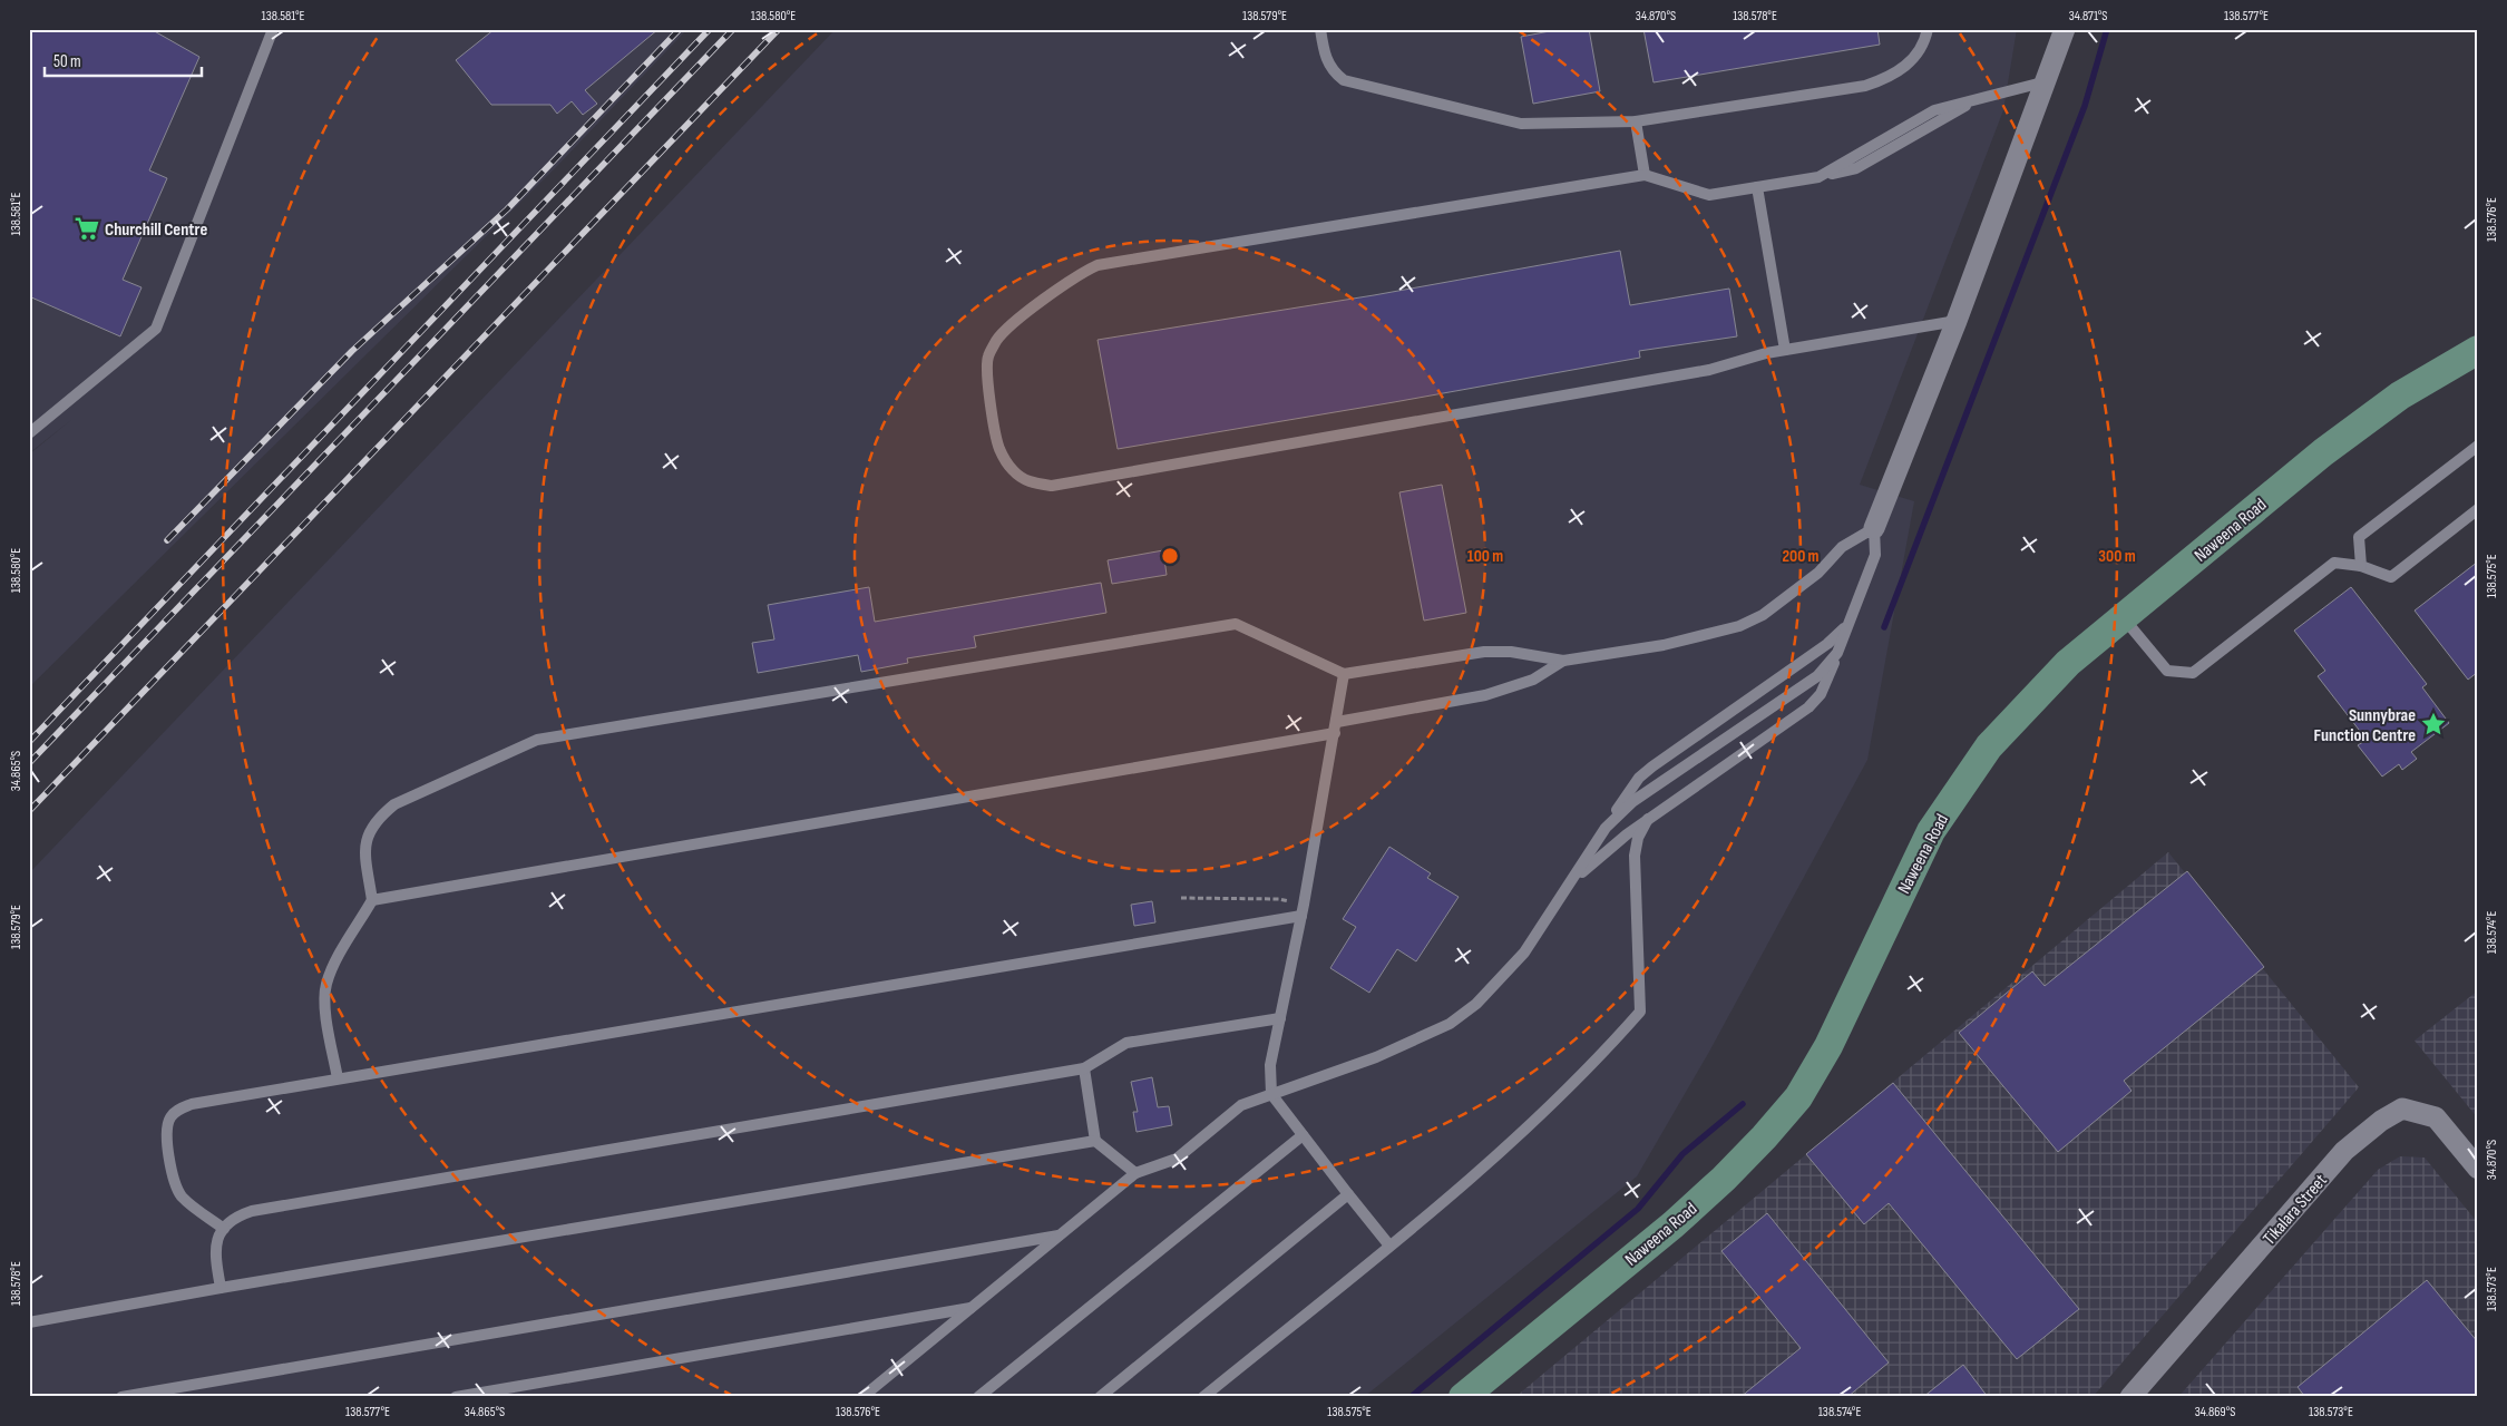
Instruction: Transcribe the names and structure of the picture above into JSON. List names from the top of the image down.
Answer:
{
  "streets": {
    "street": ["Naweena Road", "Tikalara Street"]
  },
  "places": {
    "supermarket": ["Churchill Centre"],
    "place": ["Sunnybrae Function Centre"]
  },
  "scale_bar": "50 m",
  "coordinates": [
    "138.581°E",
    "138.580°E",
    "138.579°E",
    "34.870°S",
    "138.578°E",
    "34.871°S",
    "138.577°E",
    "138.576°E",
    "138.575°E",
    "34.865°S",
    "138.574°E",
    "138.573°E",
    "34.869°S"
  ],
  "rings": ["100 m", "200 m", "300 m"]
}
